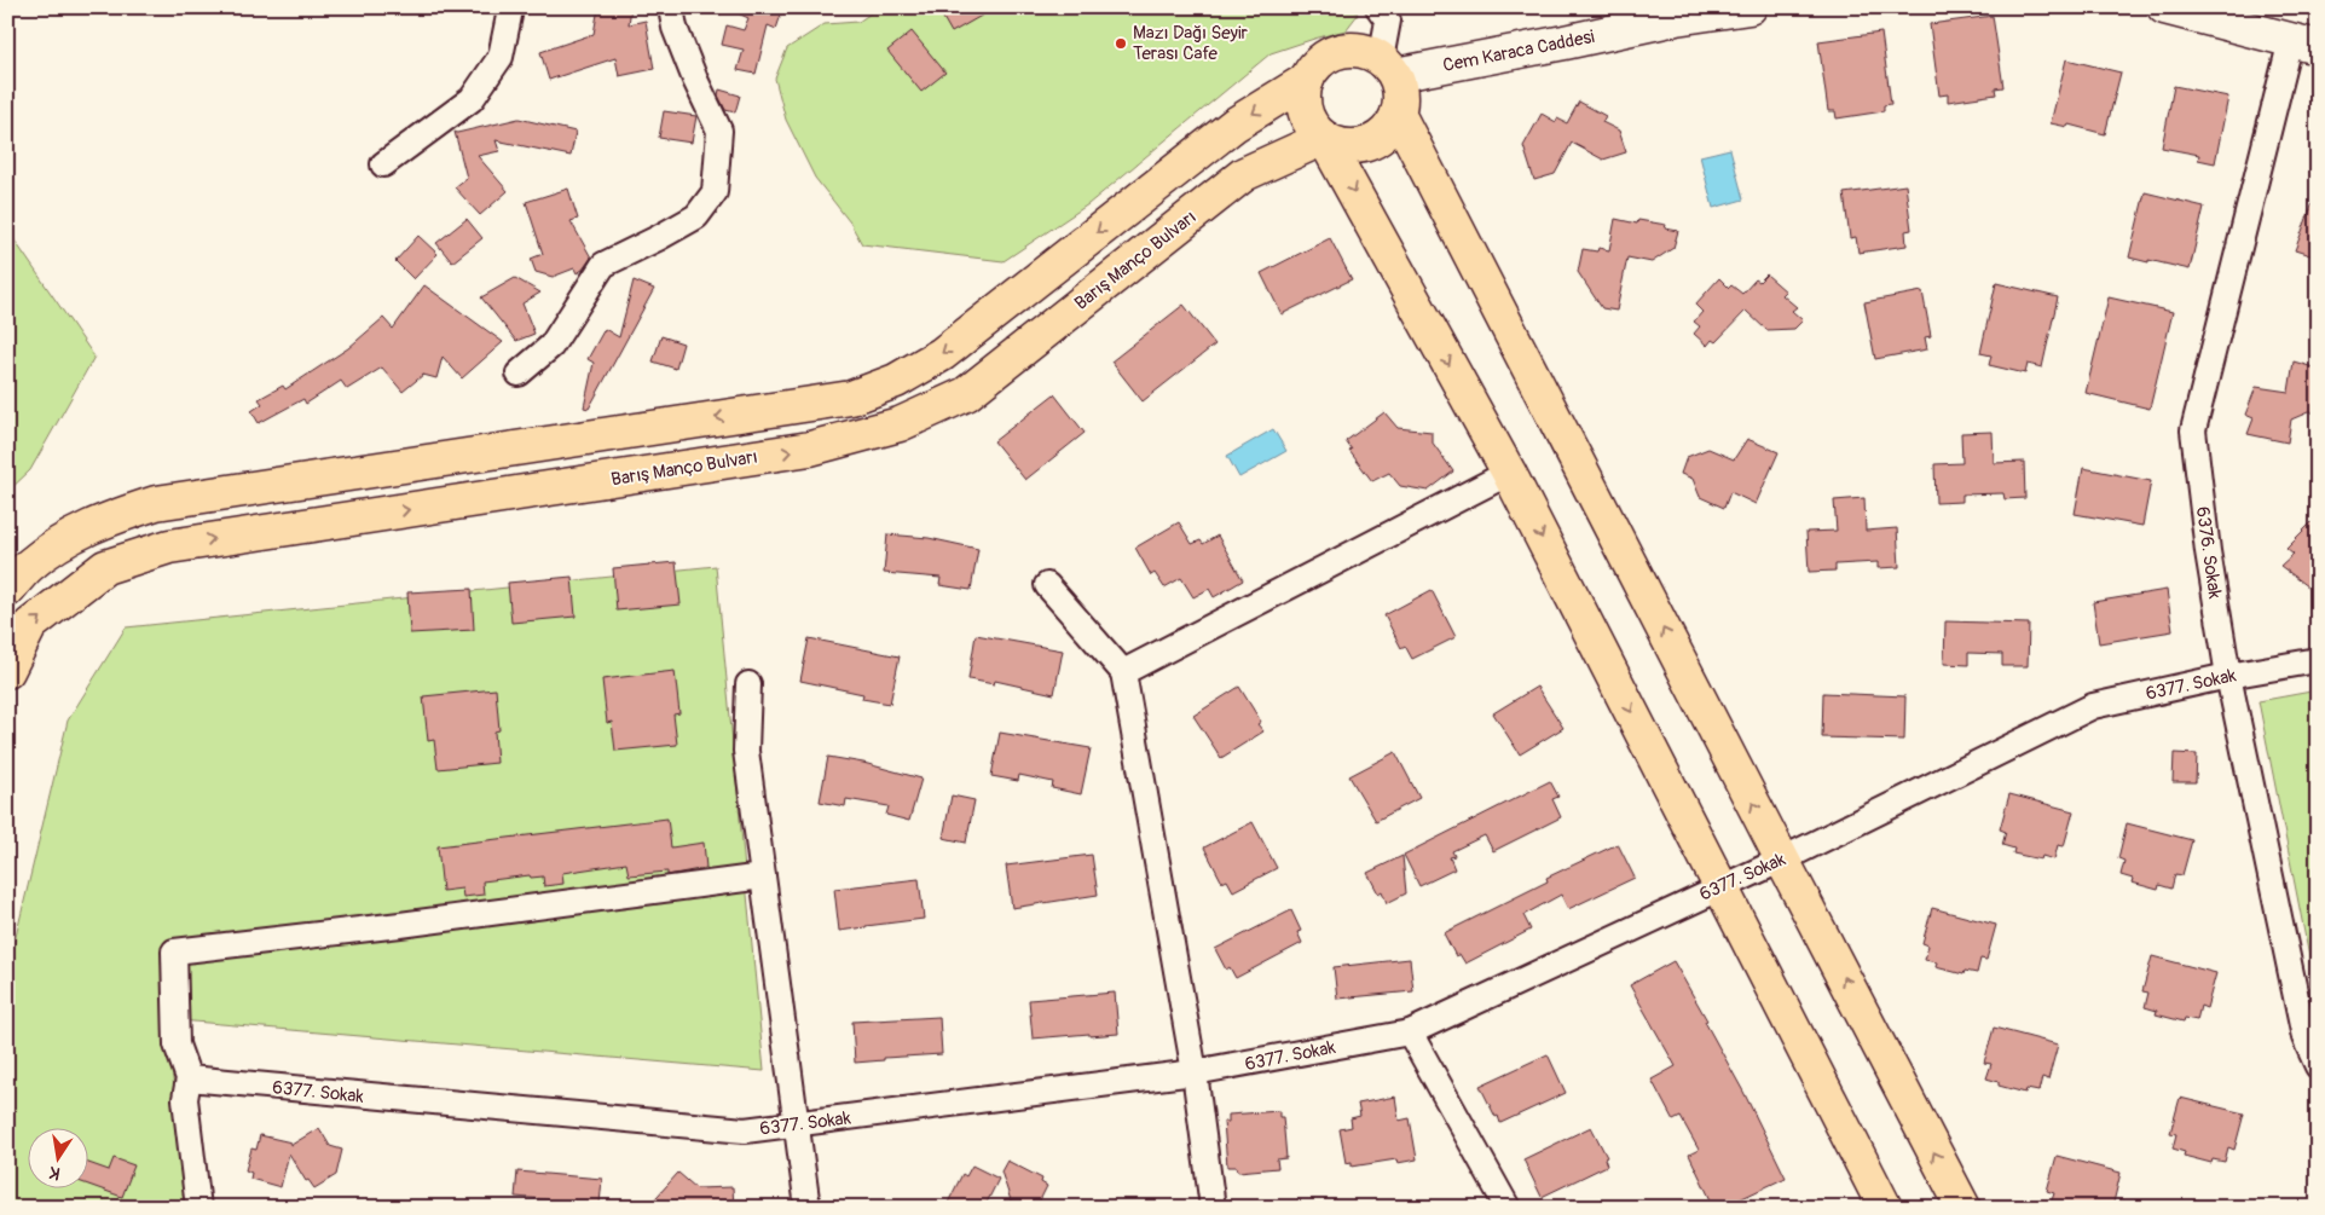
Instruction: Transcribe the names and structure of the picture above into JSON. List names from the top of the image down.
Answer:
{
  "streets": {
    "main road": ["Barış Manço Bulvarı"],
    "street": ["Cem Karaca Caddesi", "6376. Sokak", "6377. Sokak"]
  },
  "crossings": [
    ["Cem Karaca Caddesi", "Barış Manço Bulvarı"],
    ["6376. Sokak", "6377. Sokak"]
  ],
  "places": ["Mazı Dağı Seyir Terası Cafe"],
  "north": "bottom"
}
